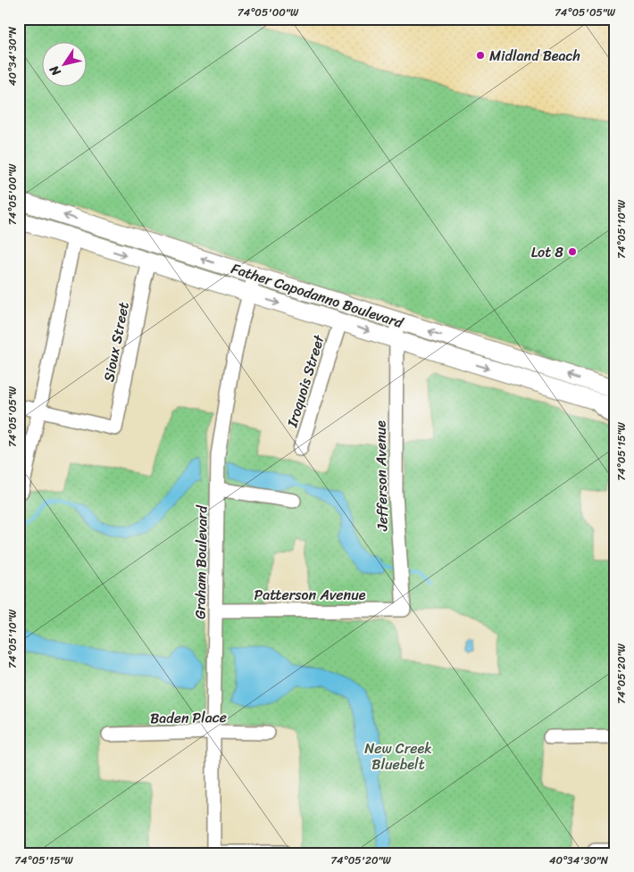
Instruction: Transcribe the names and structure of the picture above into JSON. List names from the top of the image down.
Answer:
{
  "streets": {
    "main road": ["Father Capodanno Boulevard"],
    "street": [
      "Sioux Street",
      "Iroquois Street",
      "Jefferson Avenue",
      "Graham Boulevard",
      "Patterson Avenue",
      "Baden Place"
    ]
  },
  "crossings": [
    ["Father Capodanno Boulevard", "Sioux Street"],
    ["Father Capodanno Boulevard", "Iroquois Street"],
    ["Father Capodanno Boulevard", "Jefferson Avenue"],
    ["Father Capodanno Boulevard", "Graham Boulevard"],
    ["Jefferson Avenue", "Patterson Avenue"],
    ["Graham Boulevard", "Patterson Avenue"],
    ["Graham Boulevard", "Baden Place"]
  ],
  "parks": ["New Creek Bluebelt"],
  "places": ["Midland Beach", "Lot 8"],
  "north": "bottom left",
  "coordinates": [
    "74°05'00\"W",
    "74°05'05\"W",
    "40°34'30\"N",
    "74°05'10\"W",
    "74°05'15\"W",
    "74°05'20\"W"
  ]
}
